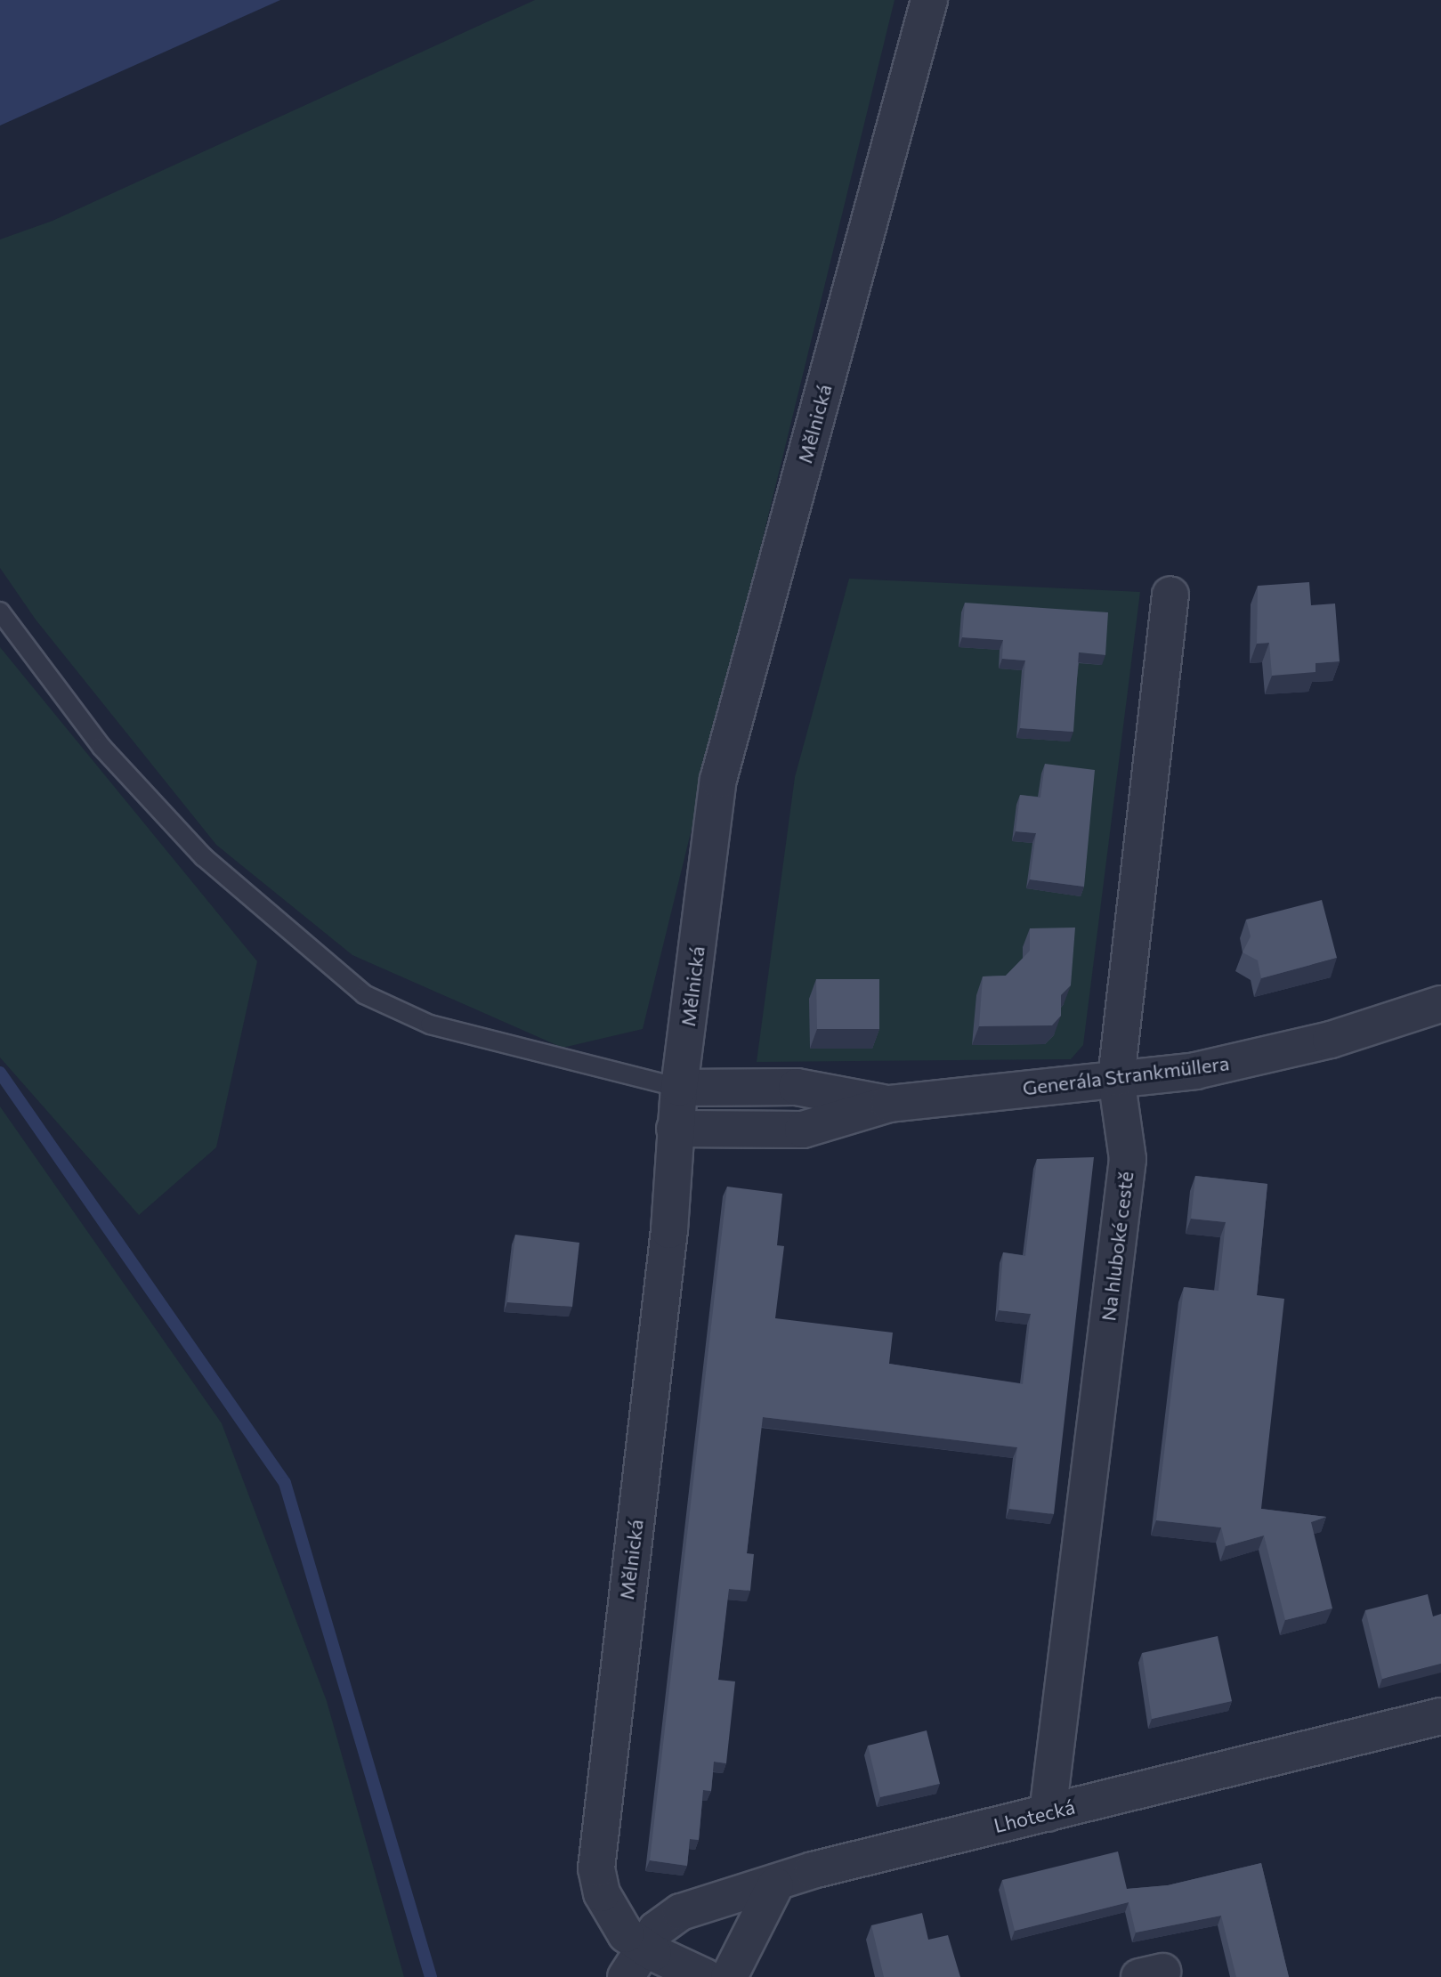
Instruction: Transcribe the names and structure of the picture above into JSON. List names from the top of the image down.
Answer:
{
  "streets": {
    "street": [
      "Mělnická",
      "Generála Strankmüllera",
      "Na hluboké cestě",
      "Lhotecká"
    ]
  },
  "crossings": [
    ["Mělnická", "Generála Strankmüllera"],
    ["Mělnická", "Lhotecká"],
    ["Generála Strankmüllera", "Na hluboké cestě"],
    ["Na hluboké cestě", "Lhotecká"]
  ]
}
